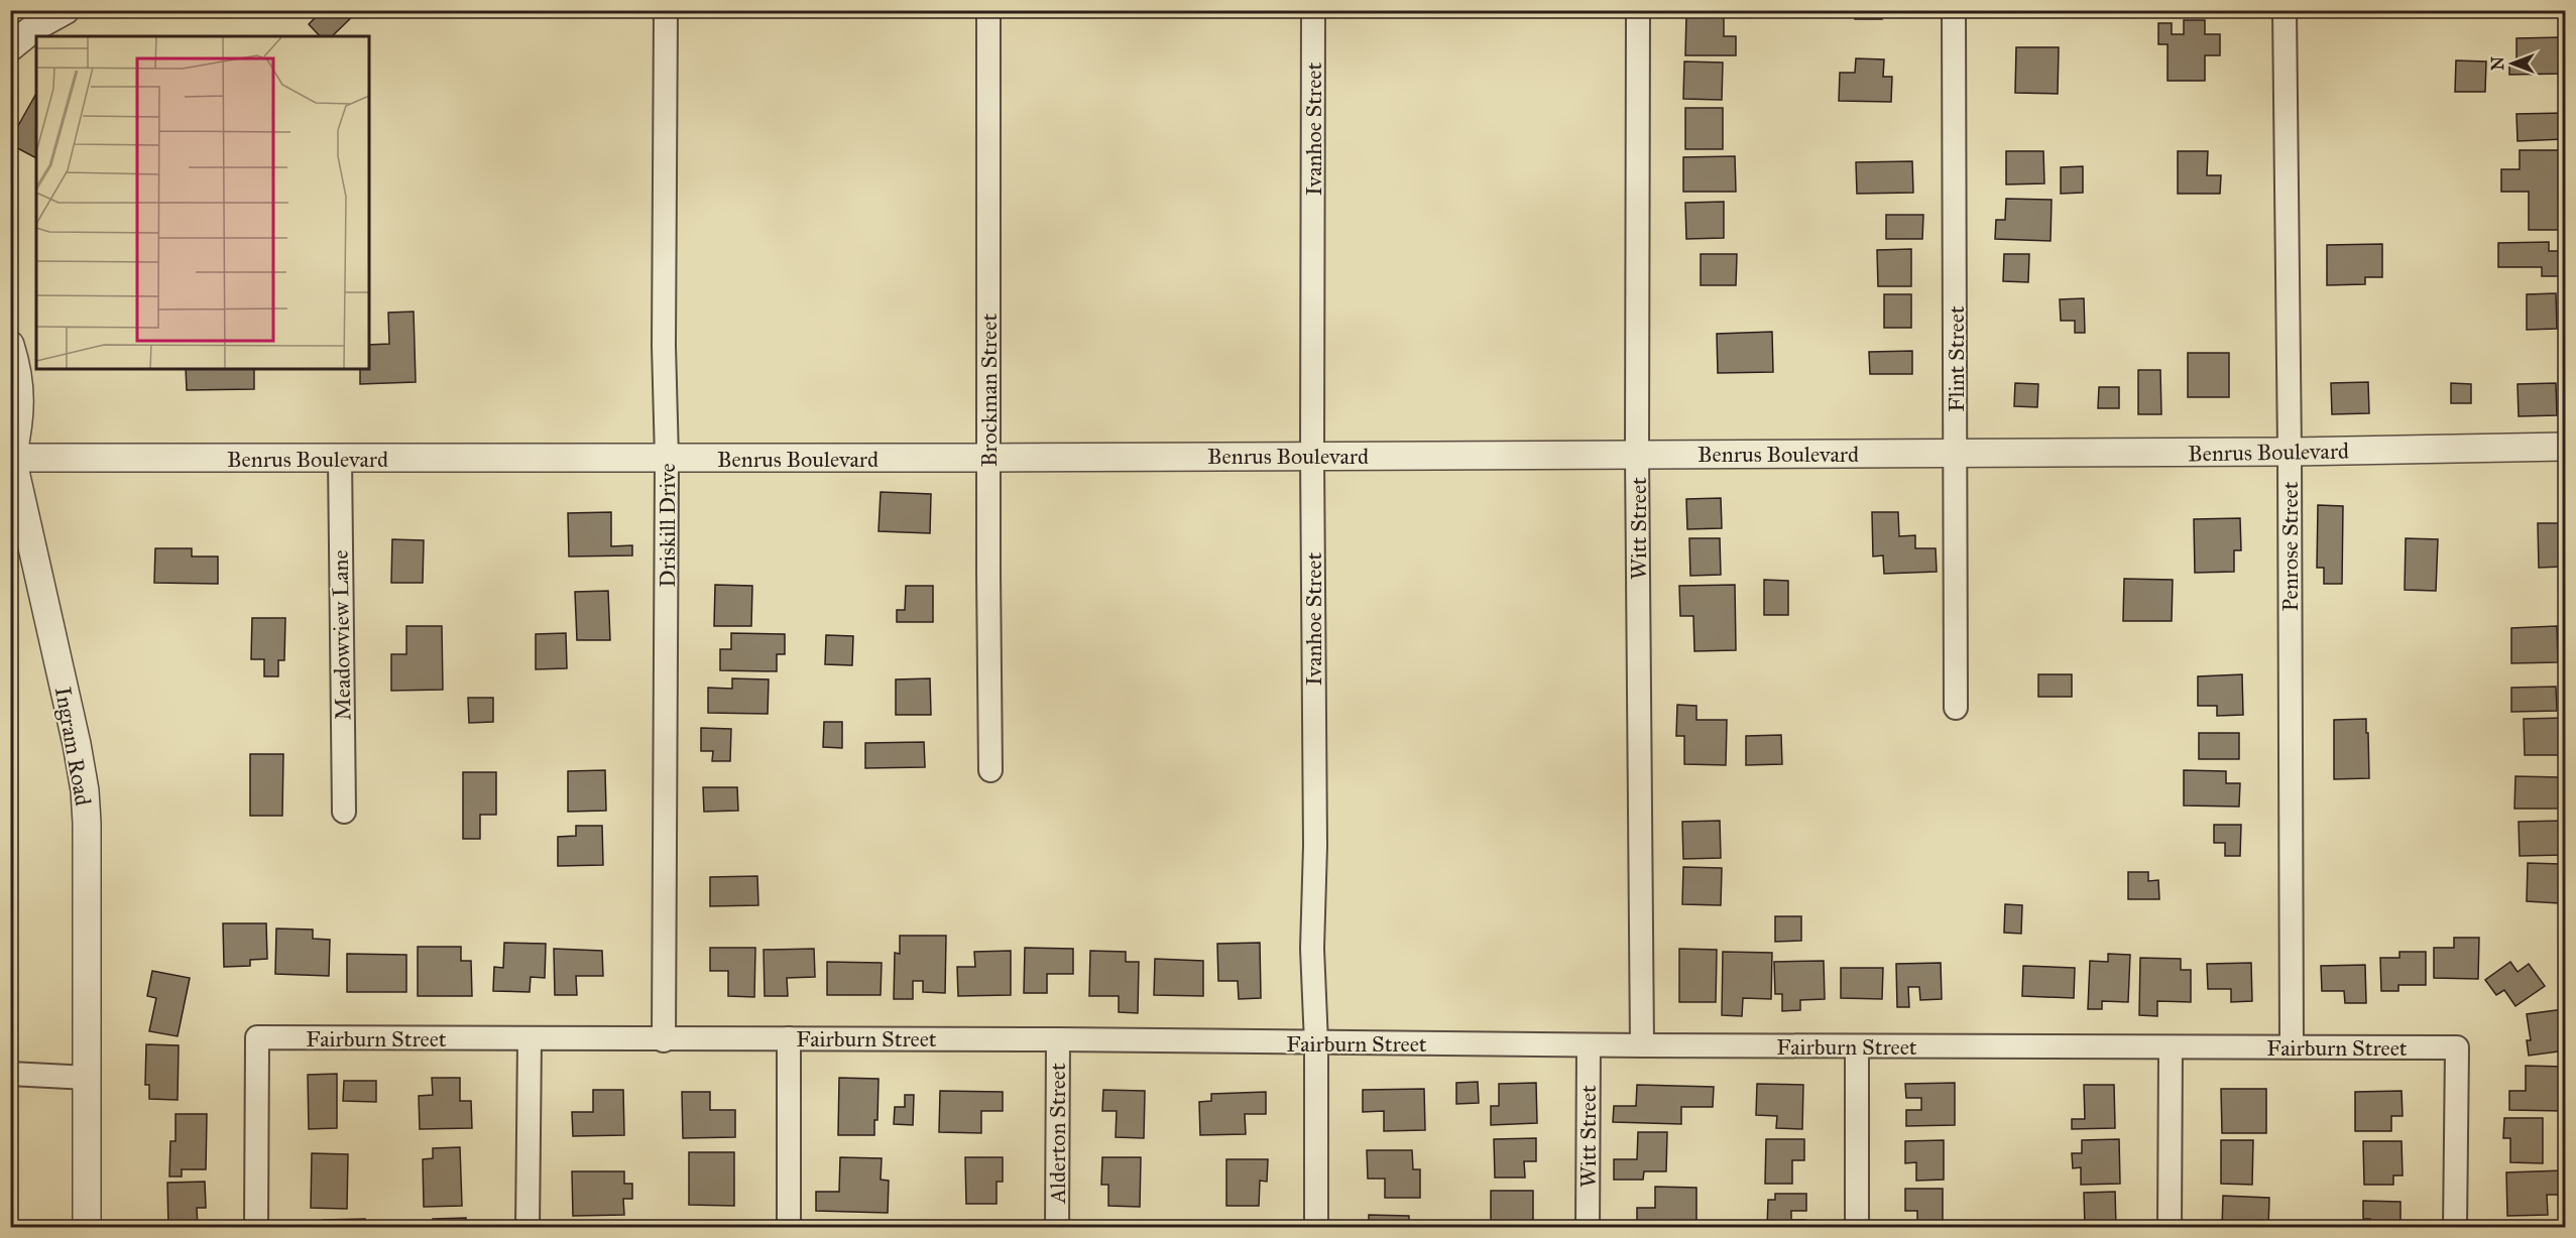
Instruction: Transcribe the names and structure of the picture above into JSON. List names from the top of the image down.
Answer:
{
  "streets": {
    "street": [
      "Ivanhoe Street",
      "Flint Street",
      "Brockman Street",
      "Benrus Boulevard",
      "Driskill Drive",
      "Witt Street",
      "Penrose Street",
      "Meadowview Lane",
      "Ingram Road",
      "Fairburn Street",
      "Alderton Street"
    ]
  },
  "crossings": [
    ["Ivanhoe Street", "Benrus Boulevard"],
    ["Ivanhoe Street", "Fairburn Street"],
    ["Flint Street", "Benrus Boulevard"],
    ["Brockman Street", "Benrus Boulevard"],
    ["Benrus Boulevard", "Driskill Drive"],
    ["Benrus Boulevard", "Witt Street"],
    ["Benrus Boulevard", "Penrose Street"],
    ["Benrus Boulevard", "Meadowview Lane"],
    ["Benrus Boulevard", "Ingram Road"],
    ["Driskill Drive", "Fairburn Street"],
    ["Witt Street", "Fairburn Street"],
    ["Penrose Street", "Fairburn Street"],
    ["Fairburn Street", "Alderton Street"]
  ],
  "north": "left"
}
